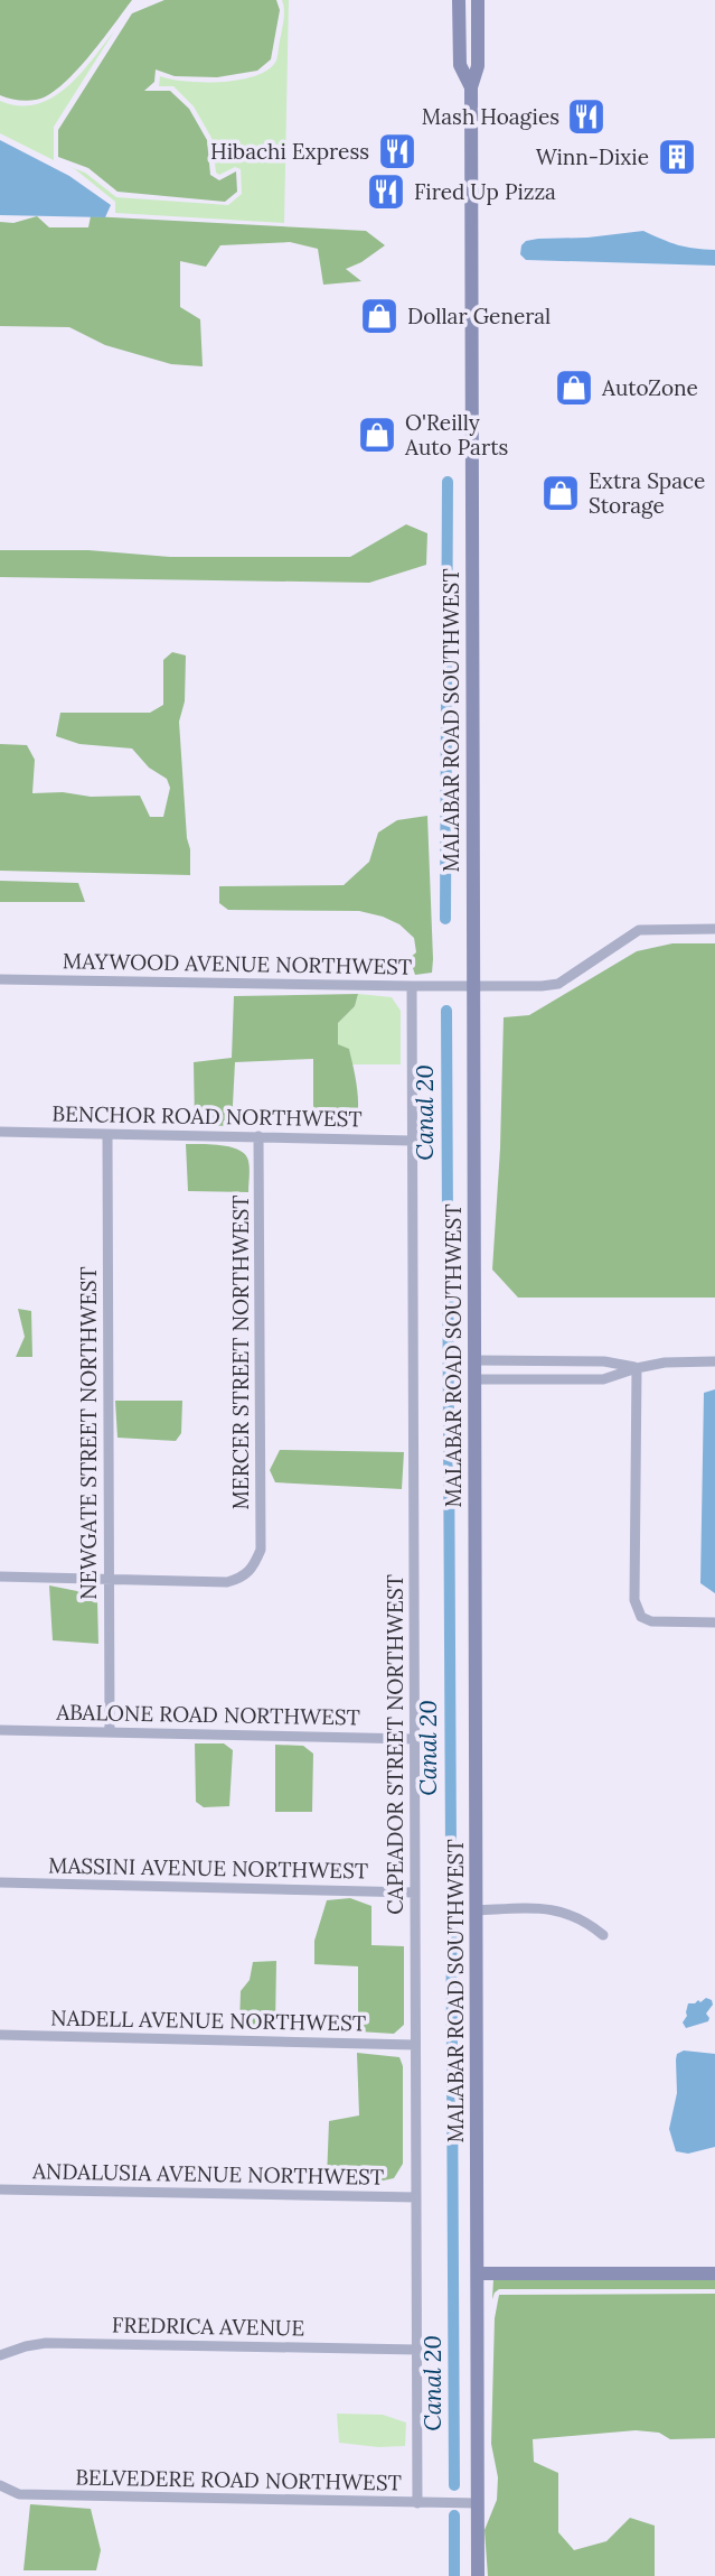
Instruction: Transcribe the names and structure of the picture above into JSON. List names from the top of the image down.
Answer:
{
  "streets": {
    "main road": ["MALABAR ROAD SOUTHWEST"],
    "street": [
      "MAYWOOD AVENUE NORTHWEST",
      "BENCHOR ROAD NORTHWEST",
      "MERCER STREET NORTHWEST",
      "NEWGATE STREET NORTHWEST",
      "ABALONE ROAD NORTHWEST",
      "CAPEADOR STREET NORTHWEST",
      "MASSINI AVENUE NORTHWEST",
      "NADELL AVENUE NORTHWEST",
      "ANDALUSIA AVENUE NORTHWEST",
      "FREDRICA AVENUE",
      "BELVEDERE ROAD NORTHWEST"
    ]
  },
  "crossings": [
    ["MALABAR ROAD SOUTHWEST", "MAYWOOD AVENUE NORTHWEST"],
    ["MALABAR ROAD SOUTHWEST", "BELVEDERE ROAD NORTHWEST"],
    ["MAYWOOD AVENUE NORTHWEST", "CAPEADOR STREET NORTHWEST"],
    ["BENCHOR ROAD NORTHWEST", "MERCER STREET NORTHWEST"],
    ["BENCHOR ROAD NORTHWEST", "NEWGATE STREET NORTHWEST"],
    ["BENCHOR ROAD NORTHWEST", "CAPEADOR STREET NORTHWEST"],
    ["MERCER STREET NORTHWEST", "NEWGATE STREET NORTHWEST"],
    ["NEWGATE STREET NORTHWEST", "ABALONE ROAD NORTHWEST"],
    ["ABALONE ROAD NORTHWEST", "CAPEADOR STREET NORTHWEST"],
    ["CAPEADOR STREET NORTHWEST", "MASSINI AVENUE NORTHWEST"],
    ["CAPEADOR STREET NORTHWEST", "NADELL AVENUE NORTHWEST"],
    ["CAPEADOR STREET NORTHWEST", "ANDALUSIA AVENUE NORTHWEST"],
    ["CAPEADOR STREET NORTHWEST", "FREDRICA AVENUE"],
    ["CAPEADOR STREET NORTHWEST", "BELVEDERE ROAD NORTHWEST"]
  ],
  "water": ["Canal 20"],
  "places": {
    "restaurant": ["Mash Hoagies", "Hibachi Express", "Fired Up Pizza"],
    "building": ["Winn-Dixie"],
    "shop": [
      "Dollar General",
      "AutoZone",
      "O'Reilly Auto Parts",
      "Extra Space Storage"
    ]
  }
}
